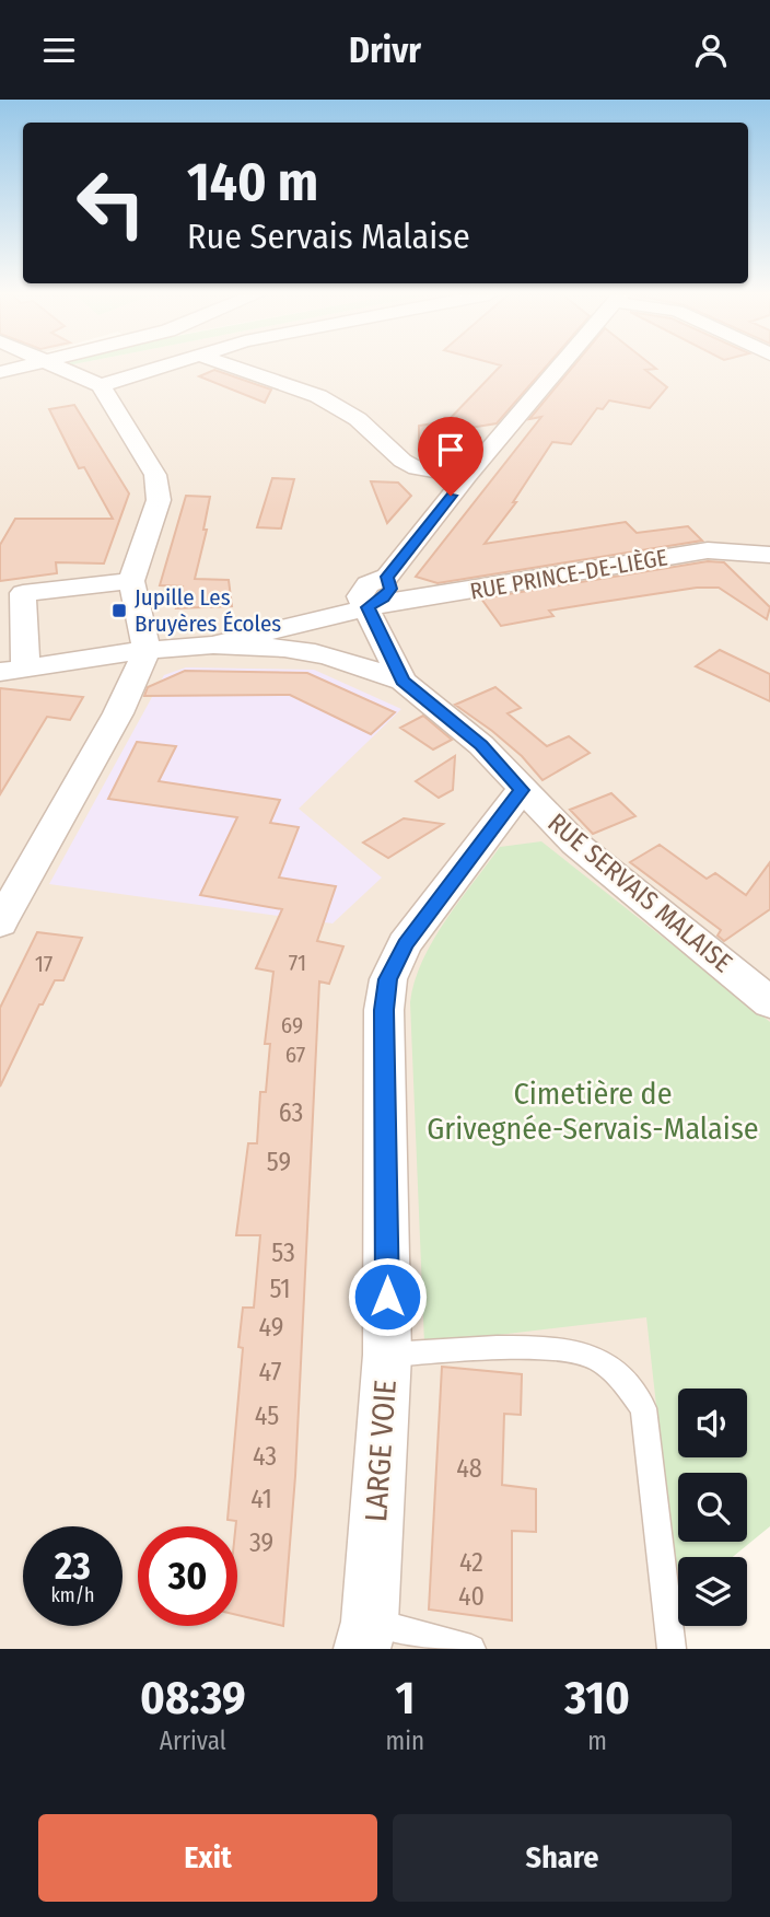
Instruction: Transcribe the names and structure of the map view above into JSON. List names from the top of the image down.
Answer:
{
  "streets": {
    "street": ["RUE PRINCE-DE-LIÈGE", "RUE SERVAIS MALAISE", "LARGE VOIE"]
  },
  "crossings": [
    ["RUE PRINCE-DE-LIÈGE", "RUE SERVAIS MALAISE"],
    ["RUE SERVAIS MALAISE", "LARGE VOIE"]
  ],
  "parks": ["Cimetière de Grivegnée-Servais-Malaise"],
  "places": {
    "transit": ["Jupille Les Bruyères Écoles"]
  },
  "house_numbers": [
    "71",
    "17",
    "69",
    "67",
    "63",
    "59",
    "53",
    "51",
    "49",
    "47",
    "45",
    "43",
    "48",
    "41",
    "39",
    "42",
    "40"
  ],
  "page": {
    "header": "Drivr",
    "turn": ["140 m", "Rue Servais Malaise"],
    "speed": "23 km/h",
    "limit": "30",
    "eta": [
      "08:39",
      "Arrival",
      "1",
      "min",
      "310",
      "m"
    ],
    "buttons": ["Exit", "Share"]
  }
}
